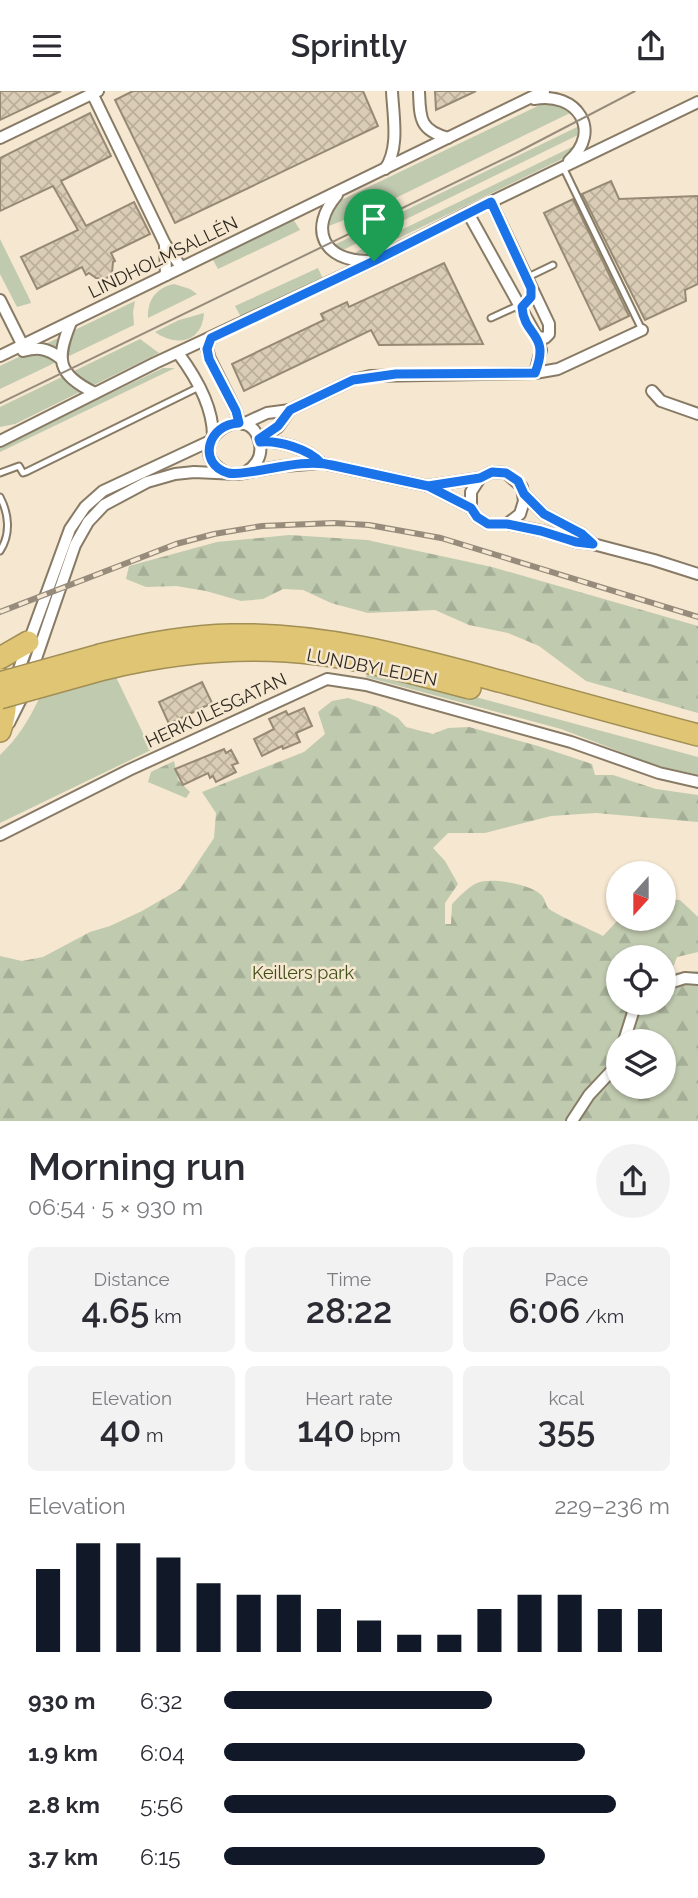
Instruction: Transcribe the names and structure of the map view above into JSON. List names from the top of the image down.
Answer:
{
  "streets": {
    "highway": ["LUNDBYLEDEN"],
    "street": ["LINDHOLMSALLÉN", "HERKULESGATAN"]
  },
  "parks": ["Keillers park"],
  "north": "bottom",
  "page": {
    "header": "Sprintly",
    "heading": ["Morning run", "06:54 · 5 × 930 m"],
    "stats": [
      ["Distance", "4.65 km"],
      ["Time", "28:22"],
      ["Pace", "6:06 /km"],
      ["Elevation", "40 m"],
      ["Heart rate", "140 bpm"],
      ["kcal", "355"]
    ],
    "chart": ["Elevation", "229–236 m"],
    "list": [
      {
        "name": "930 m",
        "note": "6:32"
      },
      {
        "name": "1.9 km",
        "note": "6:04"
      },
      {
        "name": "2.8 km",
        "note": "5:56"
      },
      {
        "name": "3.7 km",
        "note": "6:15"
      }
    ]
  }
}
